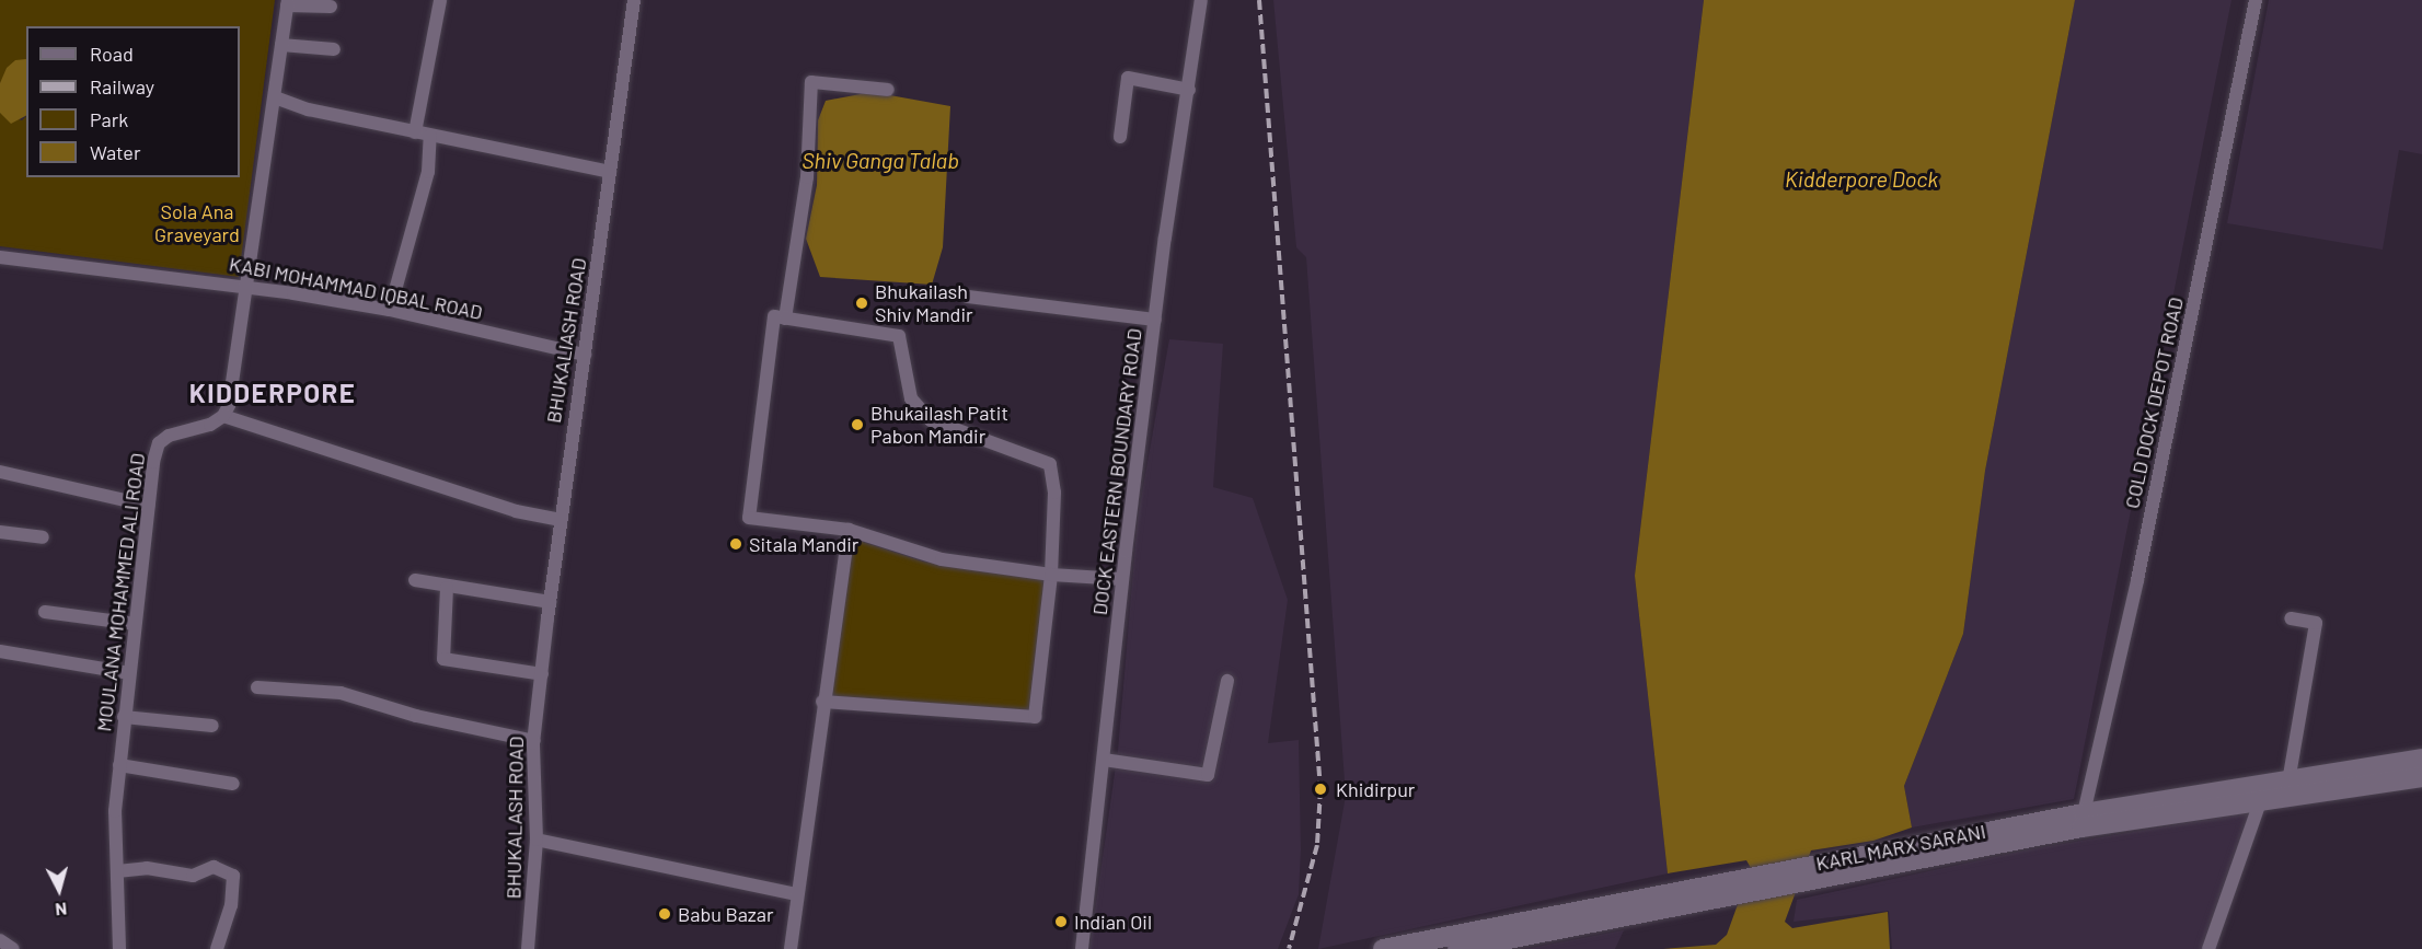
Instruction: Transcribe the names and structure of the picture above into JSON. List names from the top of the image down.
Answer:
{
  "streets": {
    "main road": ["KARL MARX SARANI"],
    "street": [
      "KABI MOHAMMAD IQBAL ROAD",
      "BHUKALIASH ROAD",
      "COLD DOCK DEPOT ROAD",
      "DOCK EASTERN BOUNDARY ROAD",
      "MOULANA MOHAMMED ALI ROAD",
      "BHUKALASH ROAD"
    ]
  },
  "crossings": [
    ["KABI MOHAMMAD IQBAL ROAD", "BHUKALIASH ROAD"],
    ["BHUKALIASH ROAD", "BHUKALASH ROAD"],
    ["COLD DOCK DEPOT ROAD", "KARL MARX SARANI"]
  ],
  "districts": ["KIDDERPORE"],
  "water": ["Shiv Ganga Talab", "Kidderpore Dock"],
  "parks": ["Sola Ana Graveyard"],
  "places": [
    "Bhukailash Shiv Mandir",
    "Bhukailash Patit Pabon Mandir",
    "Sitala Mandir",
    "Khidirpur",
    "Babu Bazar",
    "Indian Oil"
  ],
  "legend": [
    "Road",
    "Railway",
    "Park",
    "Water"
  ],
  "north": "bottom"
}
